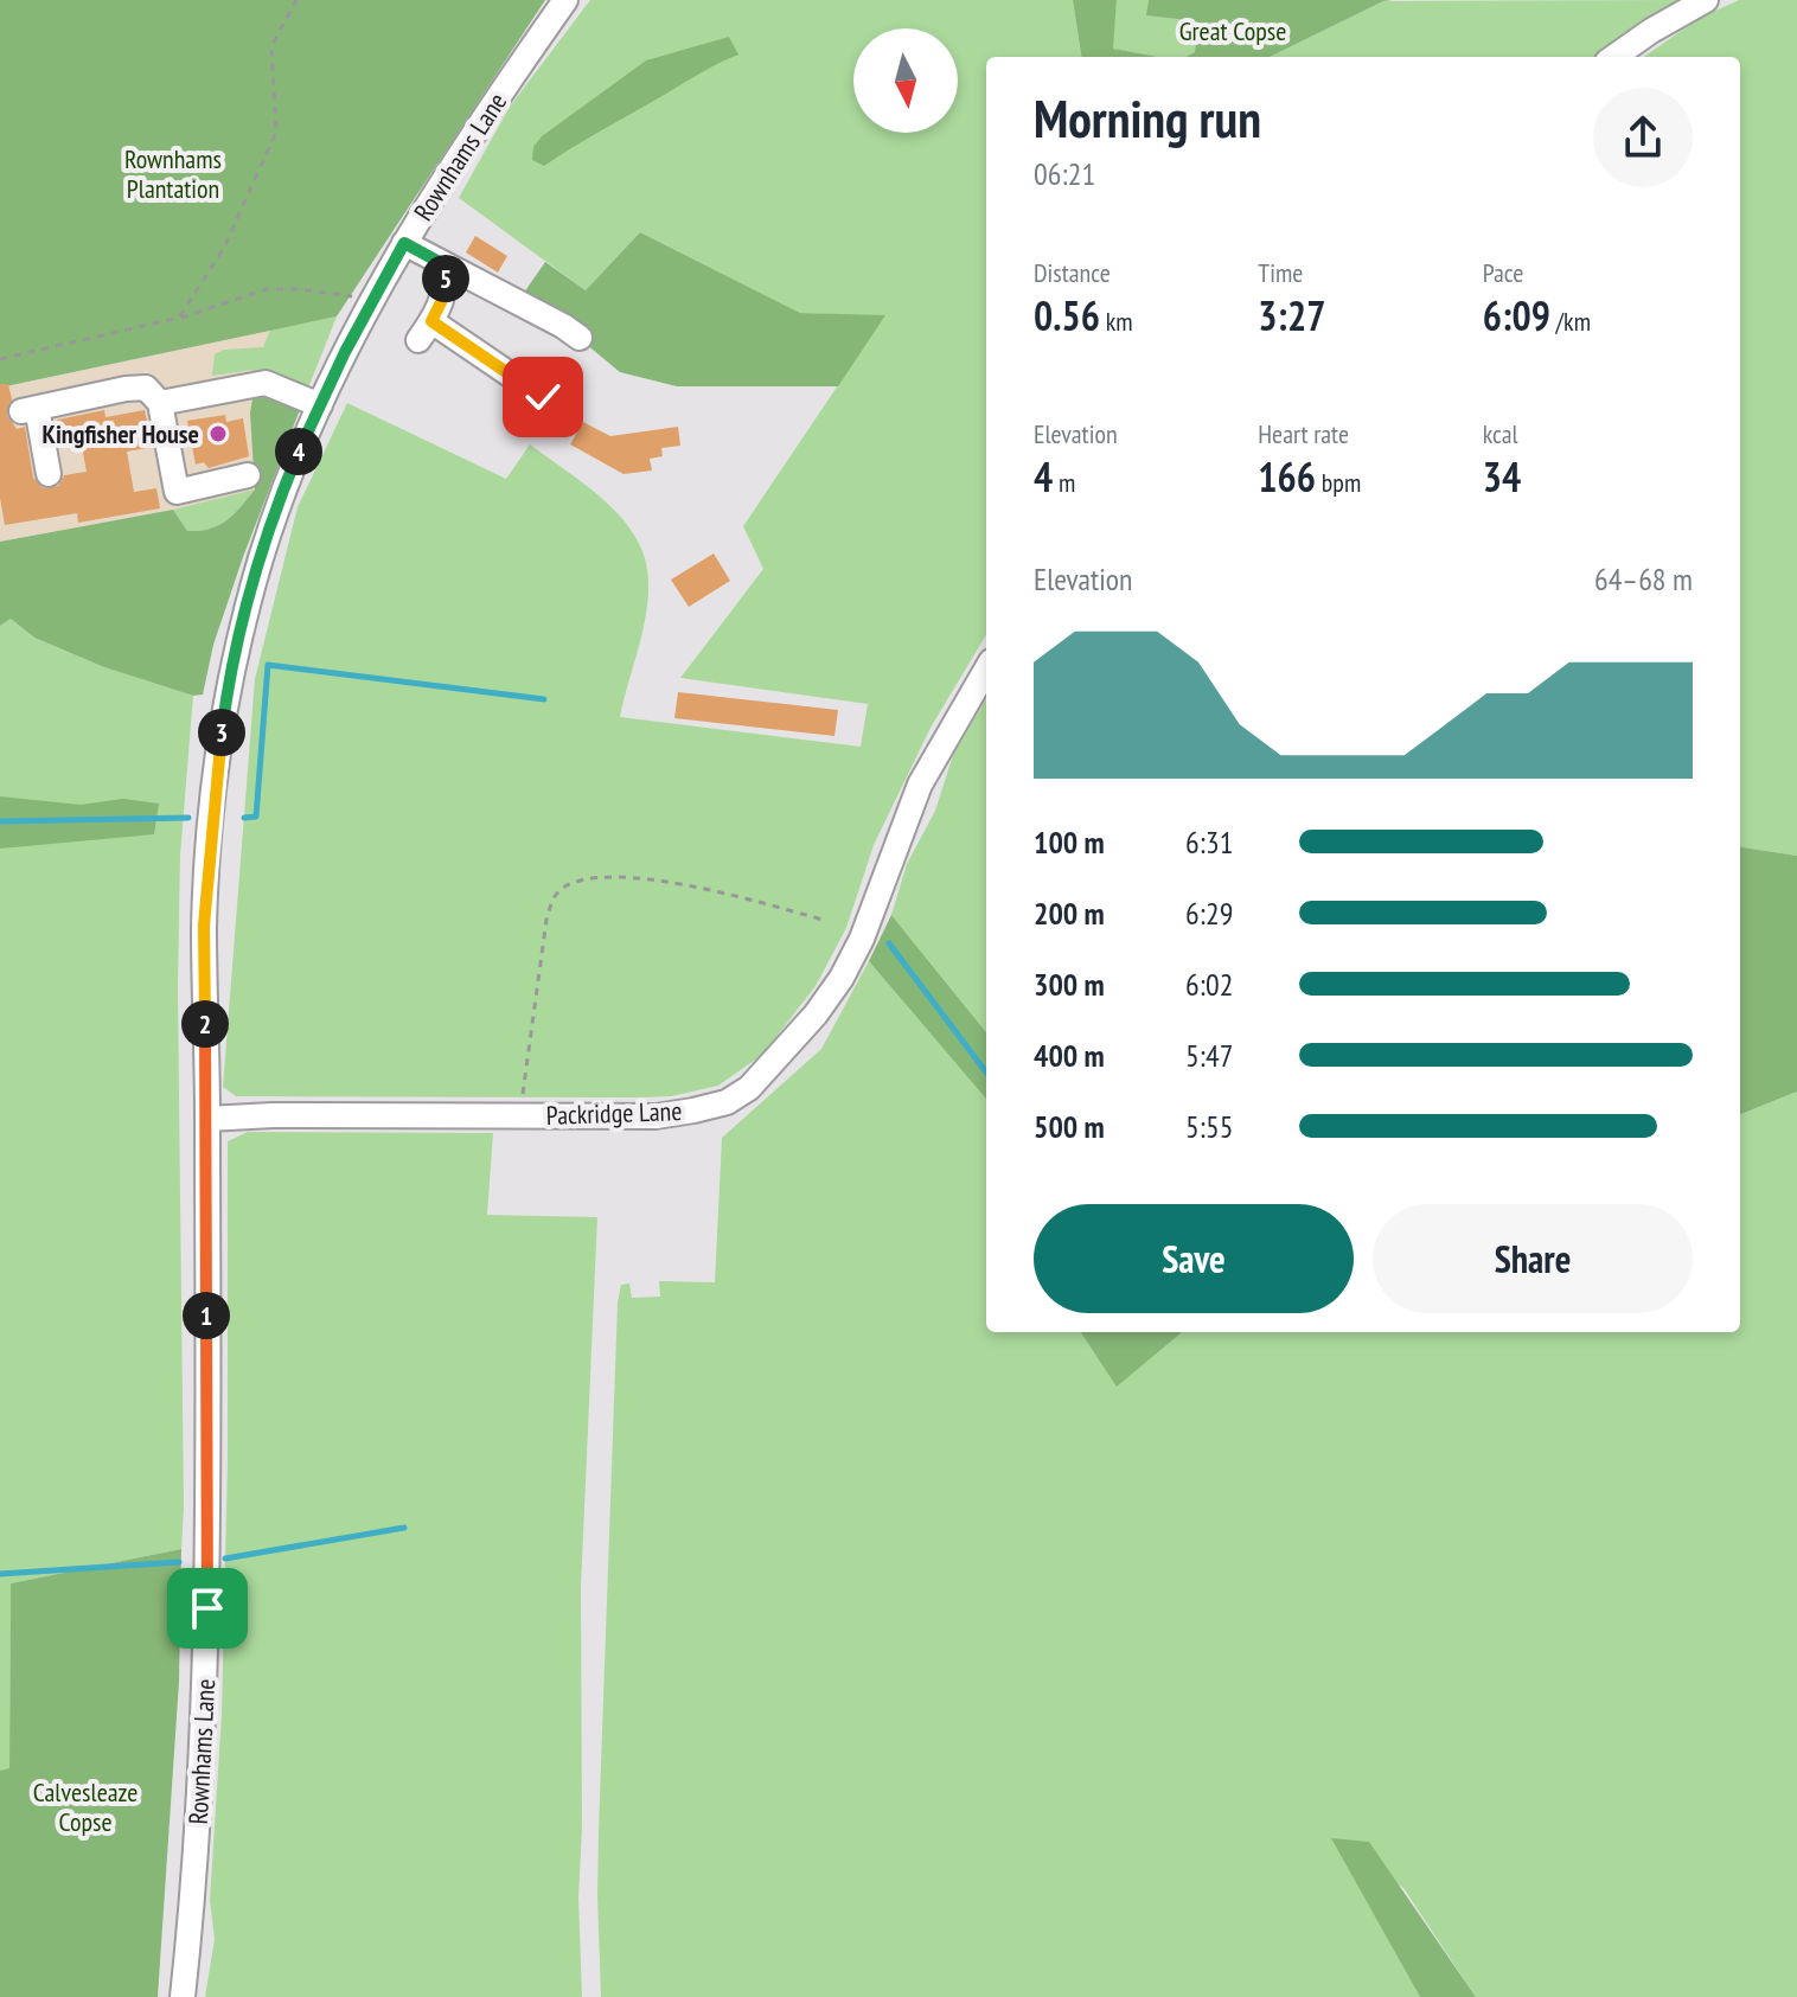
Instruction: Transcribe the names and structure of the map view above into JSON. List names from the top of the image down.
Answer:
{
  "streets": {
    "street": ["Rownhams Lane", "Packridge Lane"]
  },
  "crossings": [
    ["Rownhams Lane", "Packridge Lane"]
  ],
  "parks": ["Great Copse", "Rownhams Plantation", "Calvesleaze Copse"],
  "places": ["Kingfisher House"],
  "north": "bottom",
  "page": {
    "heading": ["Morning run", "06:21"],
    "stats": [
      ["Distance", "0.56 km"],
      ["Time", "3:27"],
      ["Pace", "6:09 /km"],
      ["Elevation", "4 m"],
      ["Heart rate", "166 bpm"],
      ["kcal", "34"]
    ],
    "pins": [
      "5",
      "4",
      "3",
      "2",
      "1"
    ],
    "chart": ["Elevation", "64–68 m"],
    "list": [
      {
        "name": "100 m",
        "note": "6:31"
      },
      {
        "name": "200 m",
        "note": "6:29"
      },
      {
        "name": "300 m",
        "note": "6:02"
      },
      {
        "name": "400 m",
        "note": "5:47"
      },
      {
        "name": "500 m",
        "note": "5:55"
      }
    ],
    "buttons": ["Save", "Share"]
  }
}
